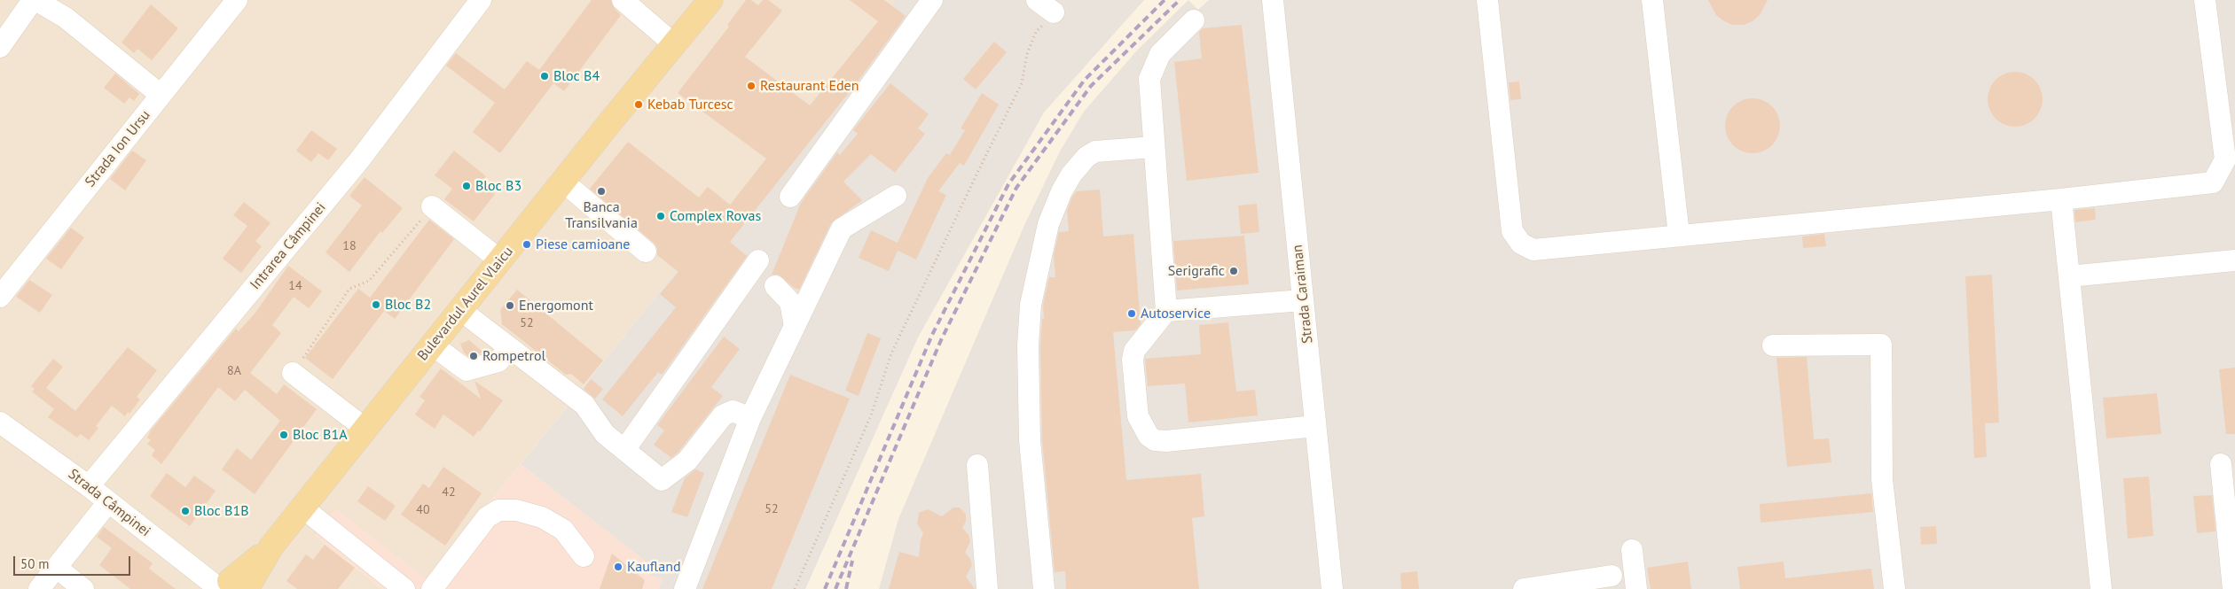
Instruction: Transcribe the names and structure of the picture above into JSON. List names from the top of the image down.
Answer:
{
  "streets": {
    "main road": ["Bulevardul Aurel Vlaicu"],
    "street": [
      "Strada Ion Ursu",
      "Intrarea Câmpinei",
      "Strada Caraiman",
      "Strada Câmpinei"
    ]
  },
  "crossings": [
    ["Intrarea Câmpinei", "Strada Câmpinei"],
    ["Bulevardul Aurel Vlaicu", "Strada Câmpinei"]
  ],
  "places": [
    "Bloc B4",
    "Restaurant Eden",
    "Kebab Turcesc",
    "Bloc B3",
    "Banca Transilvania",
    "Complex Rovas",
    "Piese camioane",
    "Serigrafic",
    "Bloc B2",
    "Energomont",
    "Autoservice",
    "Rompetrol",
    "Bloc B1A",
    "Bloc B1B",
    "Kaufland"
  ],
  "house_numbers": [
    "18",
    "14",
    "52",
    "8A",
    "42",
    "52",
    "40"
  ],
  "scale_bar": "50 m"
}
